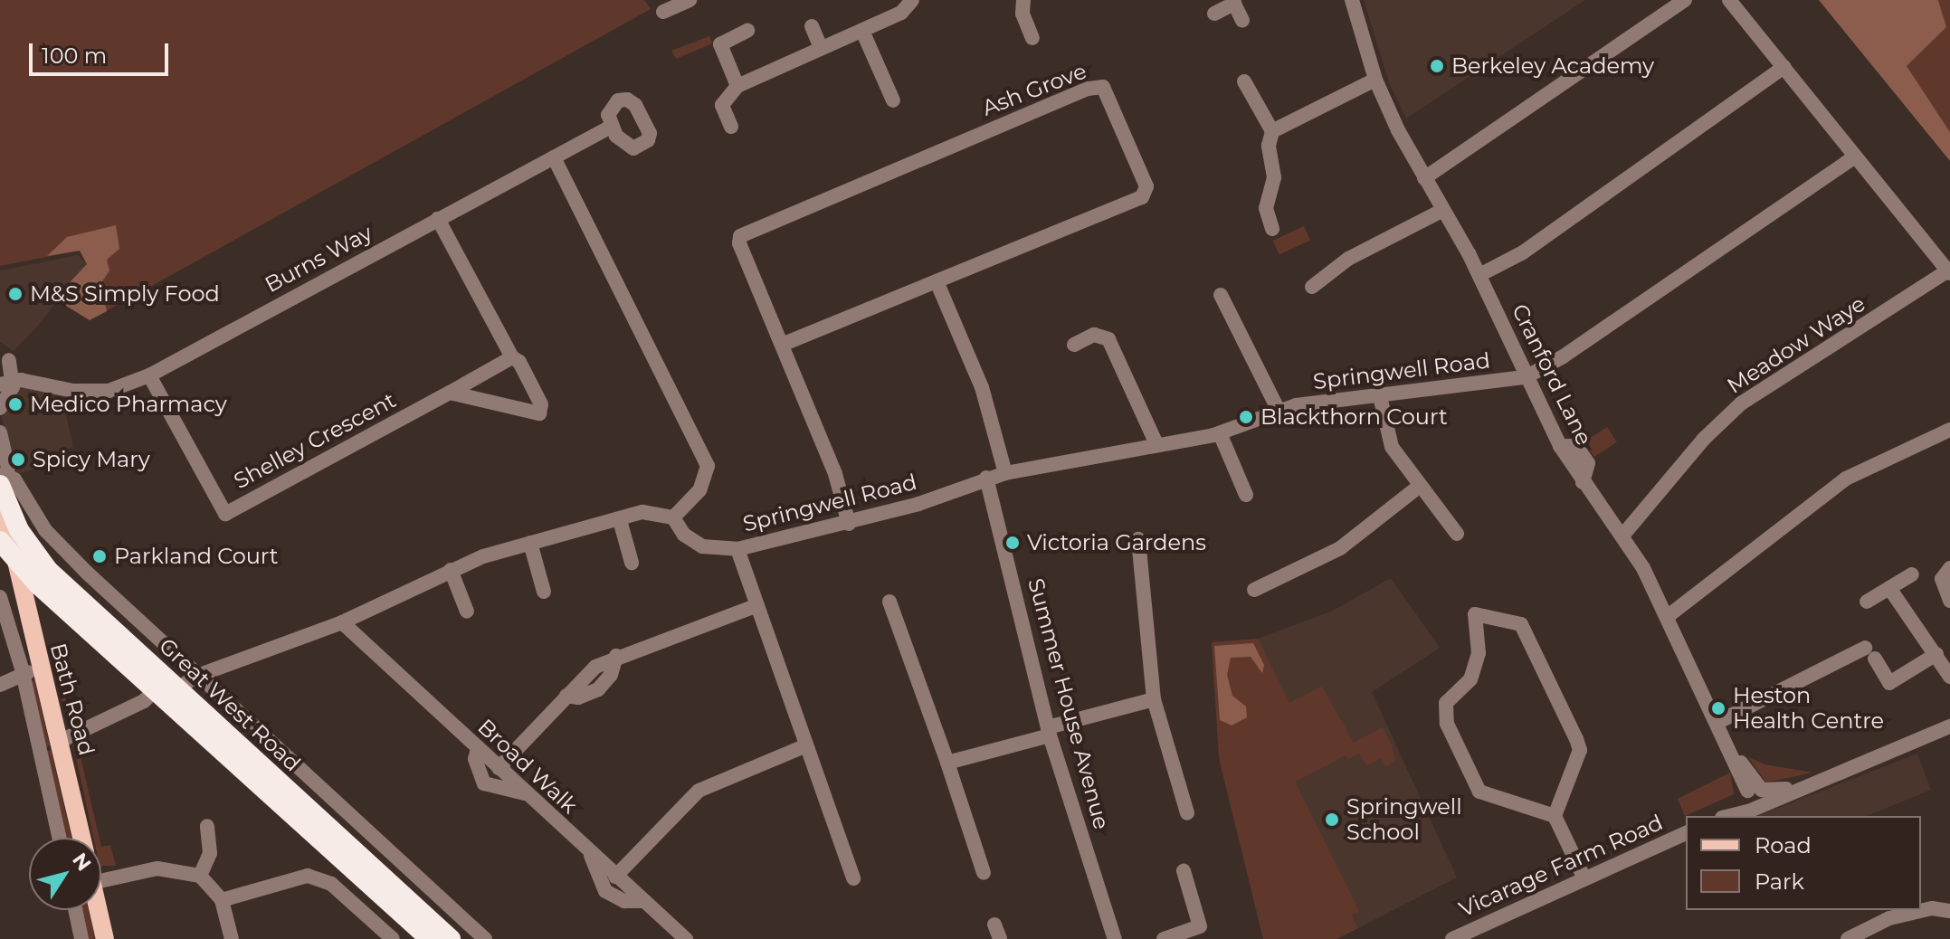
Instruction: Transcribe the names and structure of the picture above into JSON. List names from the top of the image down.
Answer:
{
  "streets": {
    "highway": ["Bath Road", "Great West Road"],
    "street": [
      "Ash Grove",
      "Burns Way",
      "Meadow Waye",
      "Springwell Road",
      "Cranford Lane",
      "Shelley Crescent",
      "Summer House Avenue",
      "Broad Walk",
      "Vicarage Farm Road"
    ]
  },
  "crossings": [
    ["Ash Grove", "Springwell Road"],
    ["Burns Way", "Shelley Crescent"],
    ["Meadow Waye", "Cranford Lane"],
    ["Springwell Road", "Cranford Lane"],
    ["Springwell Road", "Summer House Avenue"],
    ["Bath Road", "Great West Road"]
  ],
  "places": [
    "Berkeley Academy",
    "M&S Simply Food",
    "Medico Pharmacy",
    "Blackthorn Court",
    "Spicy Mary",
    "Victoria Gardens",
    "Parkland Court",
    "Heston Health Centre",
    "Springwell School"
  ],
  "legend": ["Road", "Park"],
  "scale_bar": "100 m",
  "north": "top right"
}
